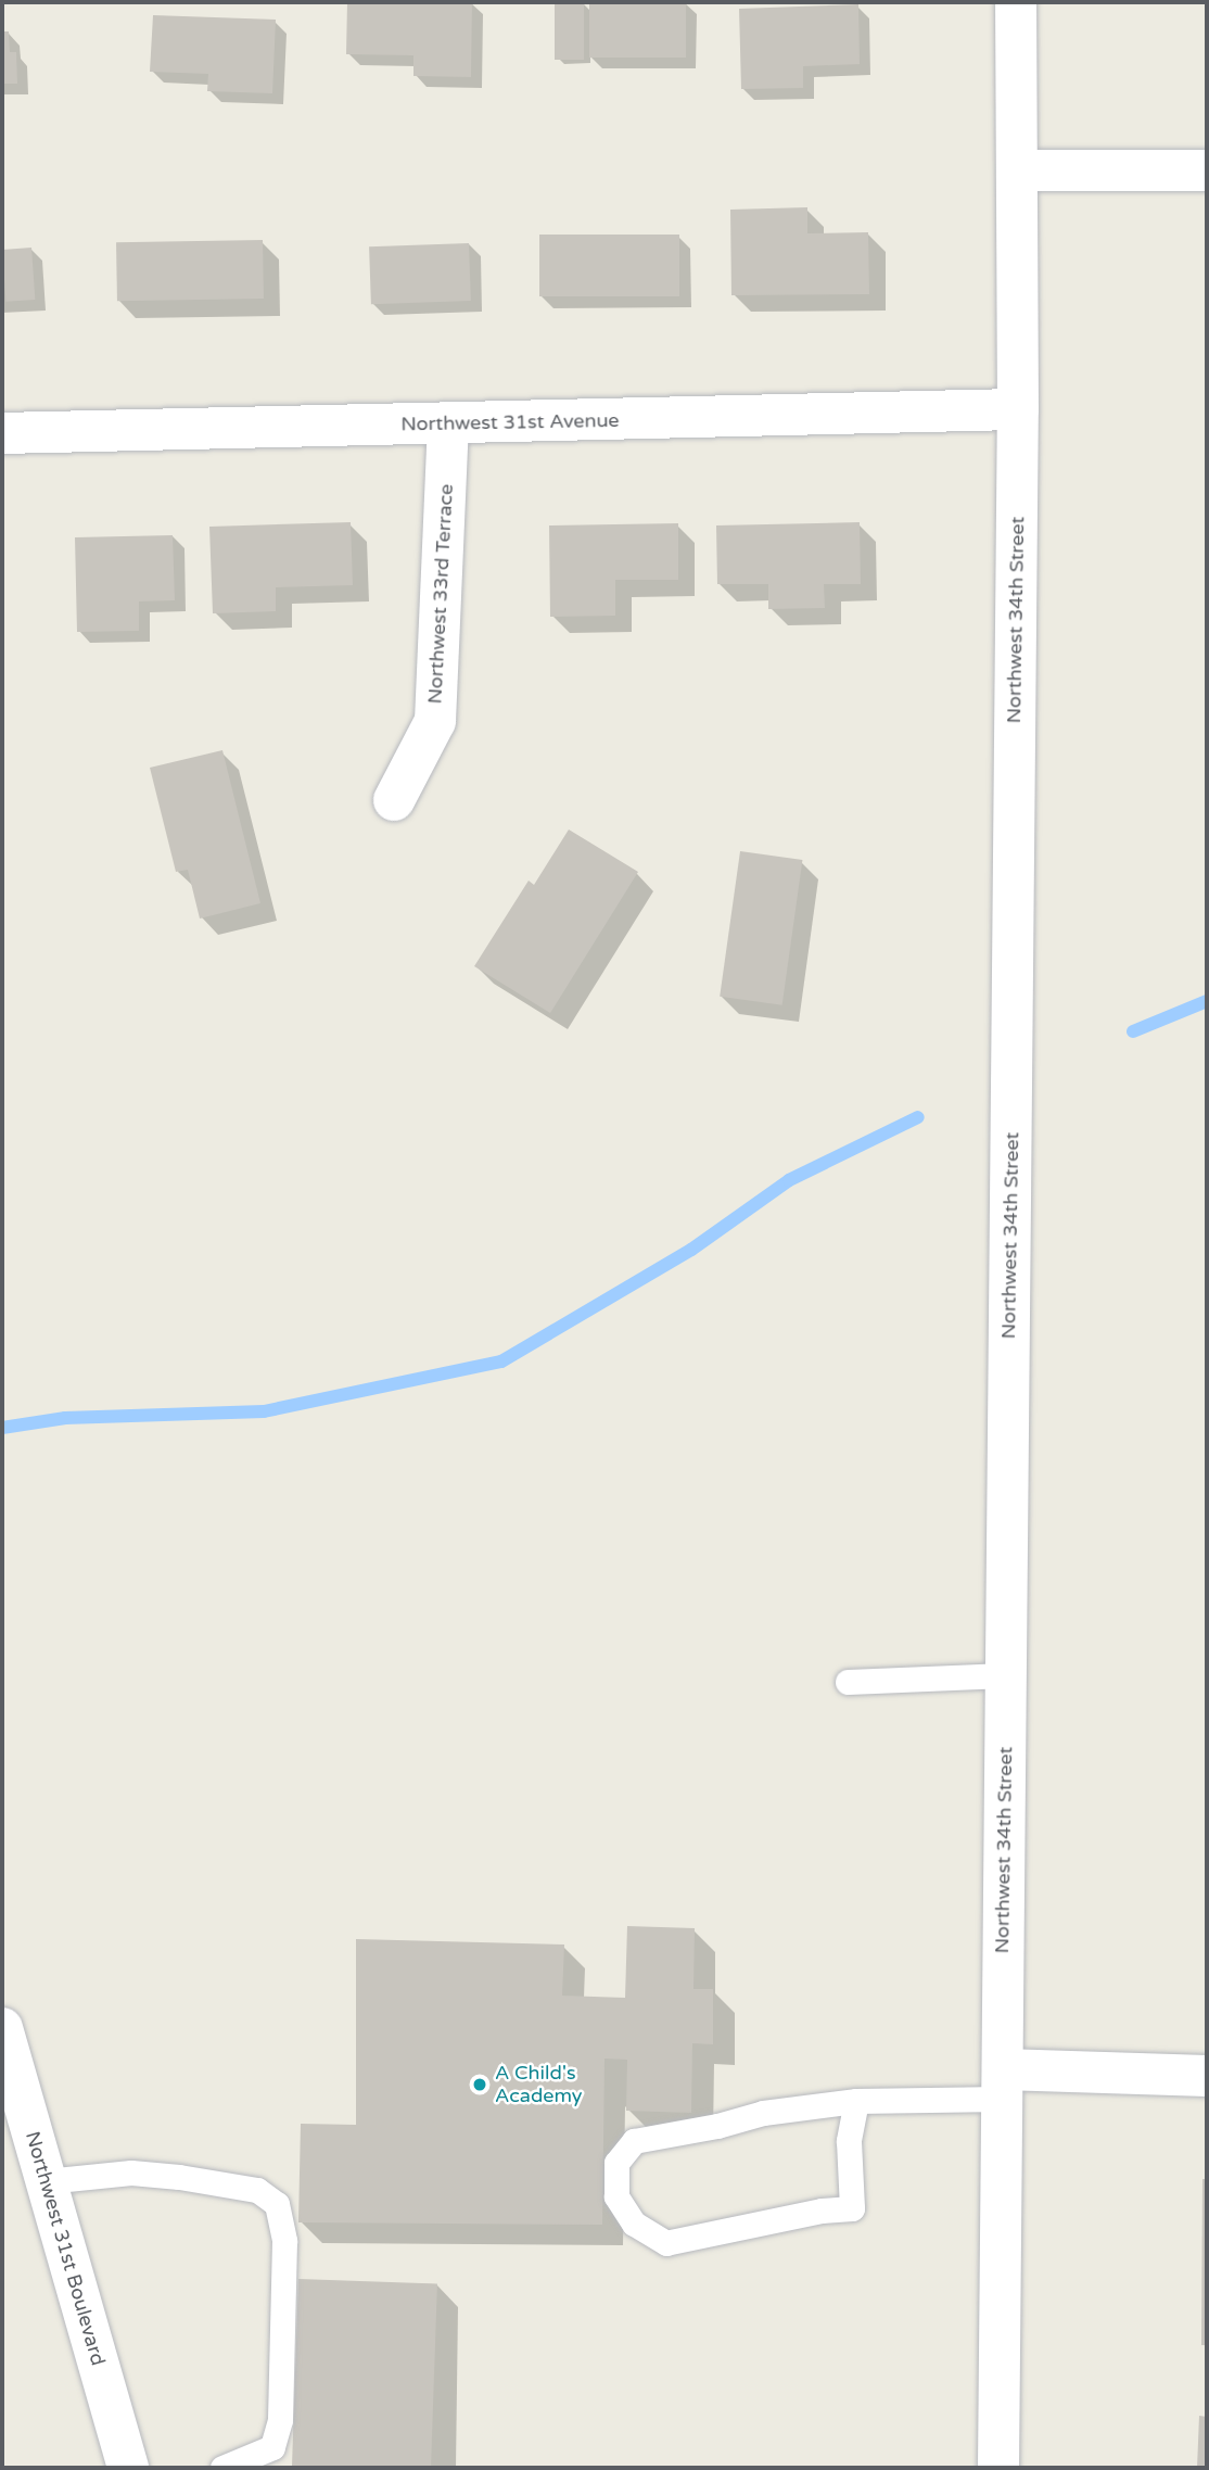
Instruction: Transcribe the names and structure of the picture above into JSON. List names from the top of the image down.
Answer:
{
  "streets": {
    "main road": [
      "Northwest 31st Avenue",
      "Northwest 33rd Terrace",
      "Northwest 34th Street",
      "Northwest 31st Boulevard"
    ]
  },
  "crossings": [
    ["Northwest 31st Avenue", "Northwest 33rd Terrace"],
    ["Northwest 31st Avenue", "Northwest 34th Street"]
  ],
  "places": ["A Child's Academy"]
}
